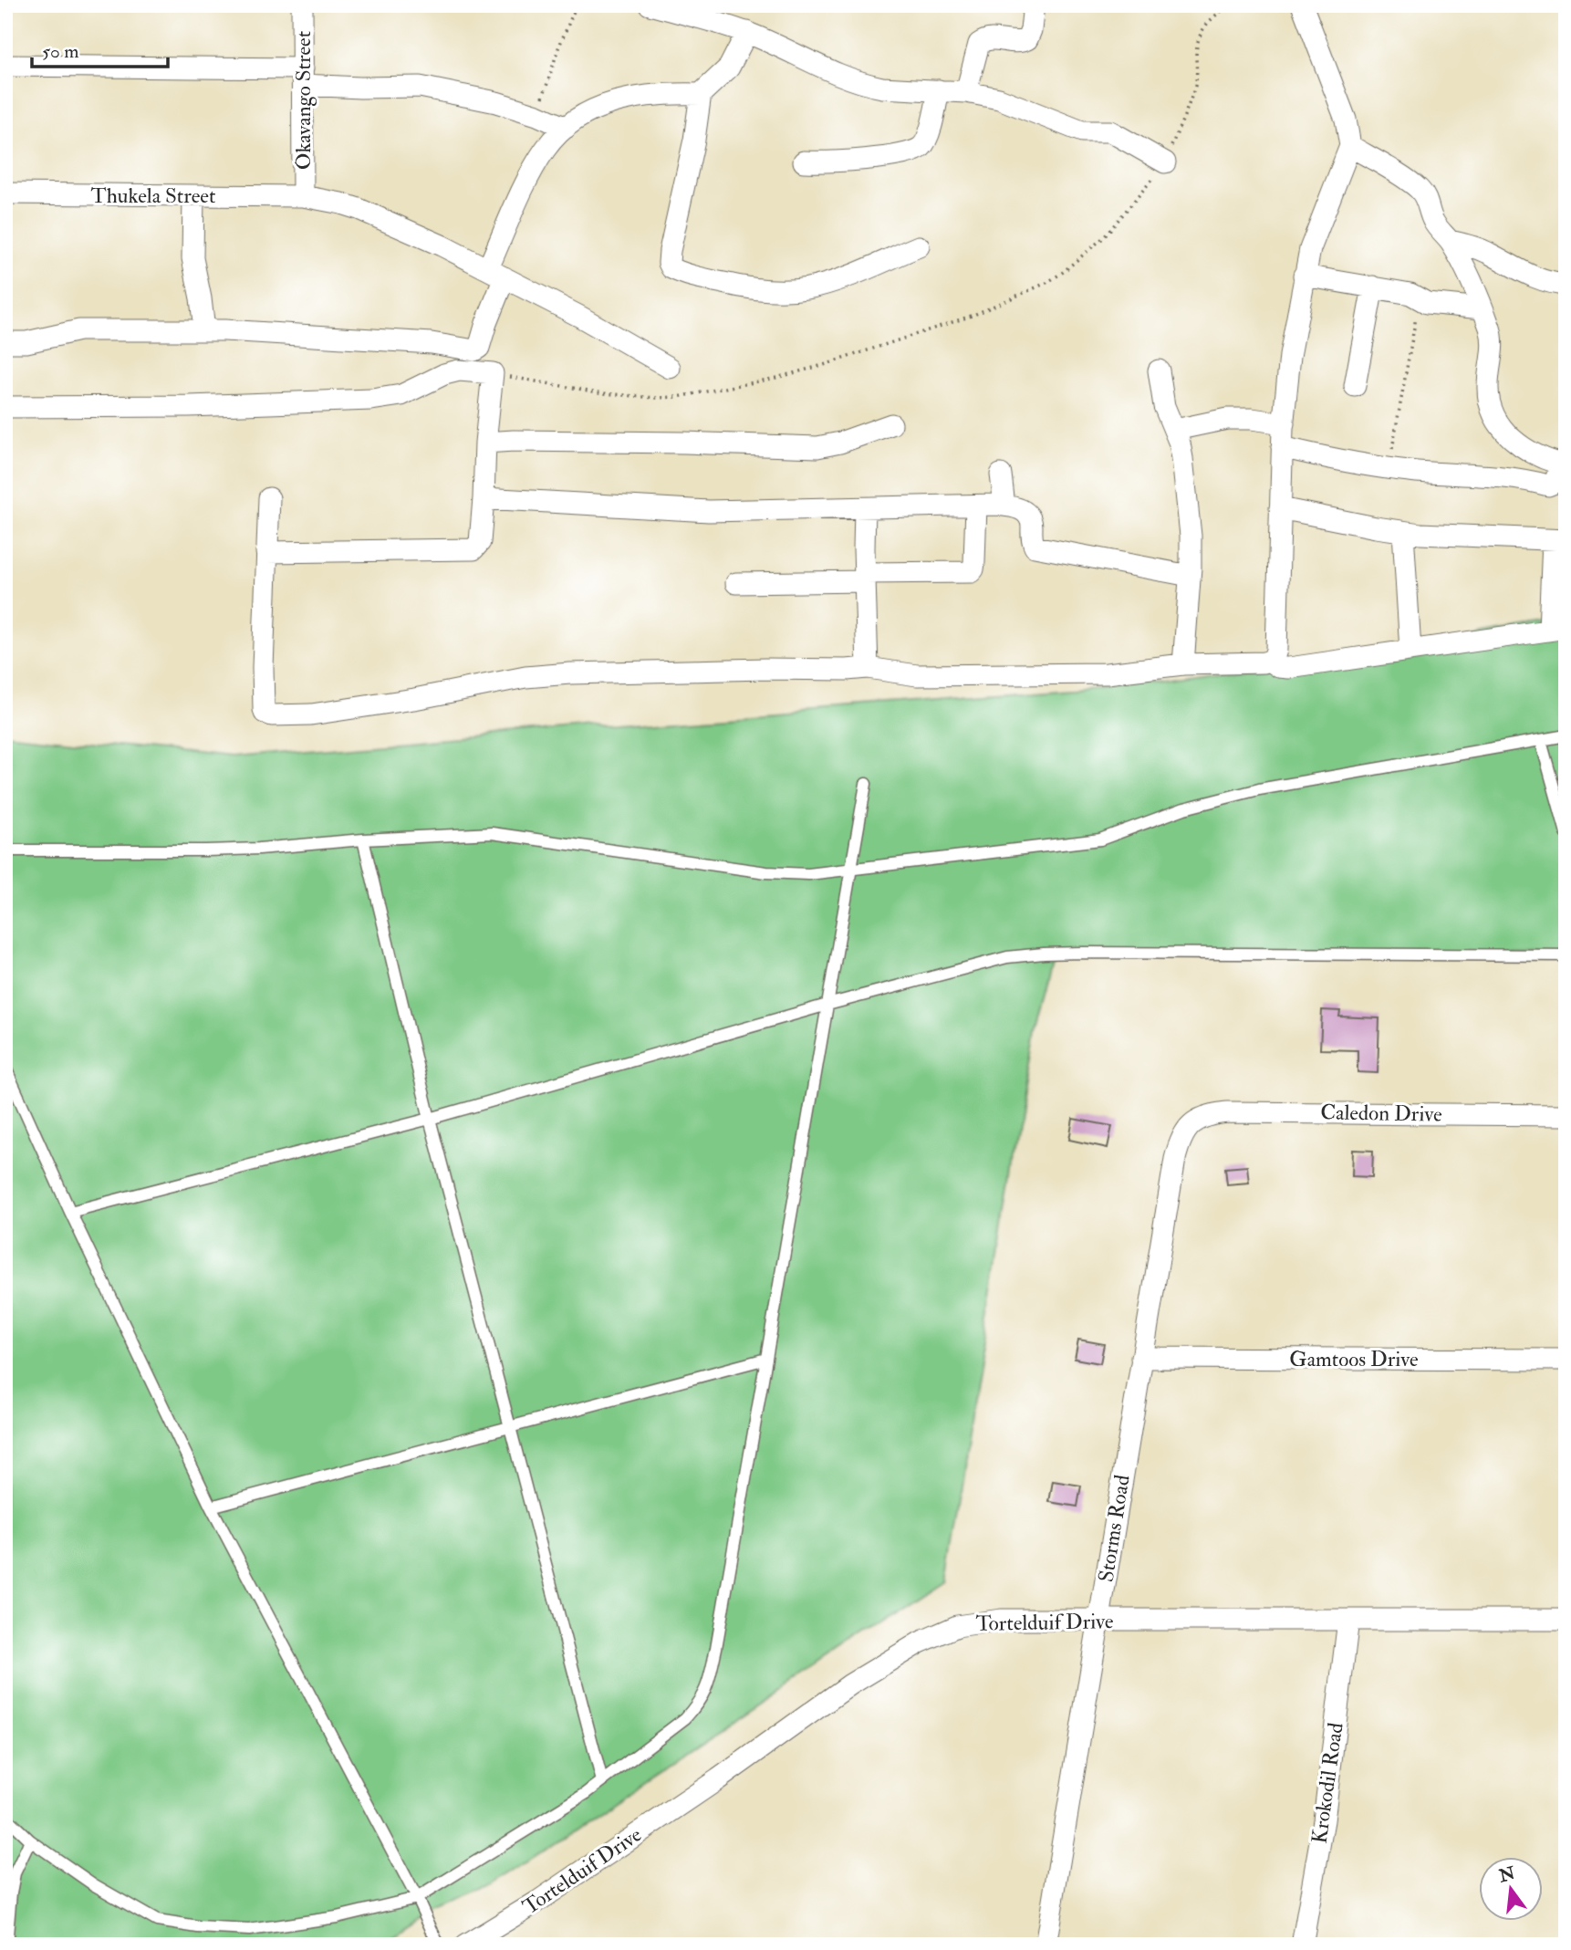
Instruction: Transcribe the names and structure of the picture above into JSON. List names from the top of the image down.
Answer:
{
  "streets": {
    "street": [
      "Okavango Street",
      "Thukela Street",
      "Caledon Drive",
      "Gamtoos Drive",
      "Storms Road",
      "Tortelduif Drive",
      "Krokodil Road"
    ]
  },
  "crossings": [
    ["Okavango Street", "Thukela Street"],
    ["Caledon Drive", "Storms Road"],
    ["Gamtoos Drive", "Storms Road"],
    ["Storms Road", "Tortelduif Drive"],
    ["Tortelduif Drive", "Krokodil Road"]
  ],
  "scale_bar": "50 m",
  "north": "top"
}
